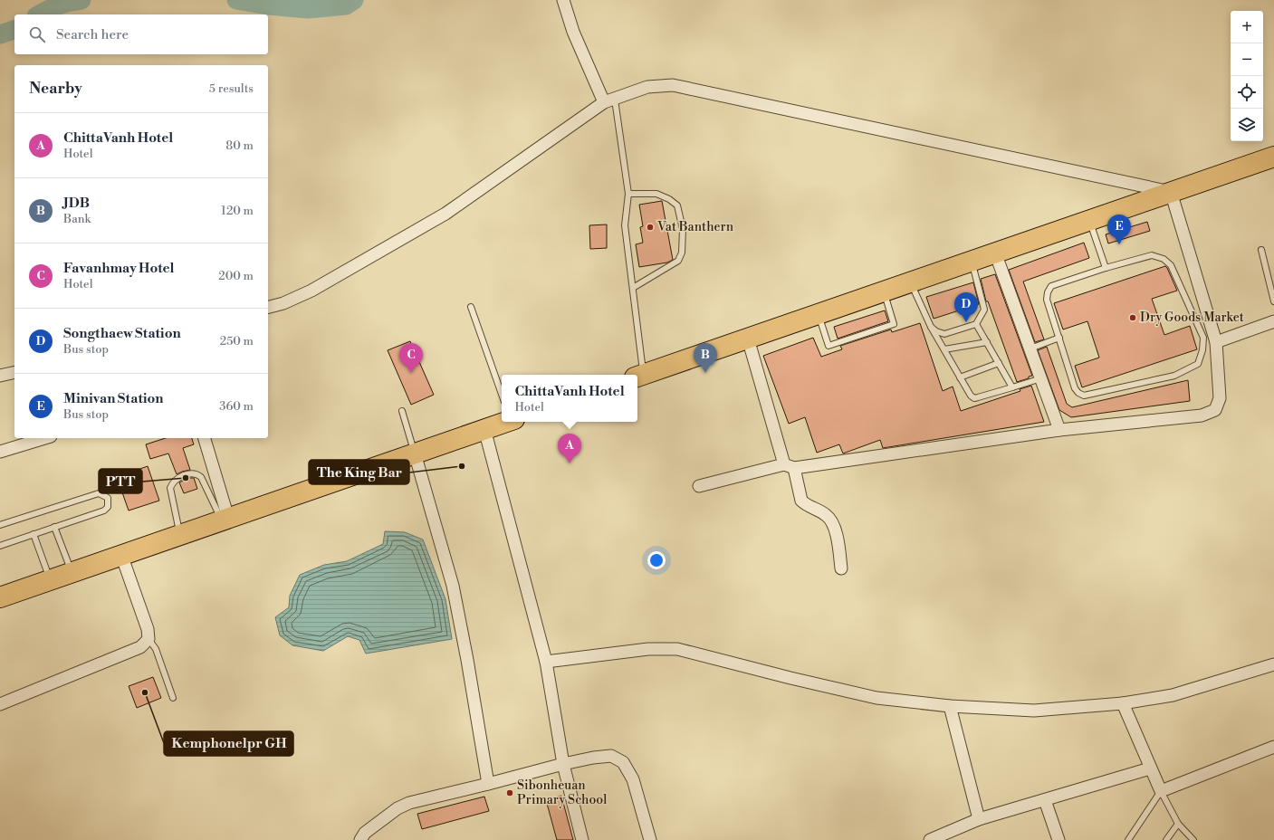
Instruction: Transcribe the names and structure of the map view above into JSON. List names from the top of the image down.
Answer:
{
  "places": [
    "Vat Banthern",
    "Dry Goods Market",
    "The King Bar",
    "PTT",
    "Kemphonelpr GH",
    "Sibonheuan Primary School"
  ],
  "page": {
    "map_buttons": ["+", "−"],
    "search": "Search here",
    "heading": ["Nearby", "5 results"],
    "list": [
      {
        "mark": "A",
        "name": "ChittaVanh Hotel",
        "note": "Hotel",
        "value": "80 m"
      },
      {
        "mark": "B",
        "name": "JDB",
        "note": "Bank",
        "value": "120 m"
      },
      {
        "mark": "C",
        "name": "Favanhmay Hotel",
        "note": "Hotel",
        "value": "200 m"
      },
      {
        "mark": "D",
        "name": "Songthaew Station",
        "note": "Bus stop",
        "value": "250 m"
      },
      {
        "mark": "E",
        "name": "Minivan Station",
        "note": "Bus stop",
        "value": "360 m"
      }
    ],
    "pins": [
      "E",
      "D",
      "B",
      "C",
      "A"
    ],
    "popup": ["ChittaVanh Hotel", "Hotel"]
  }
}
